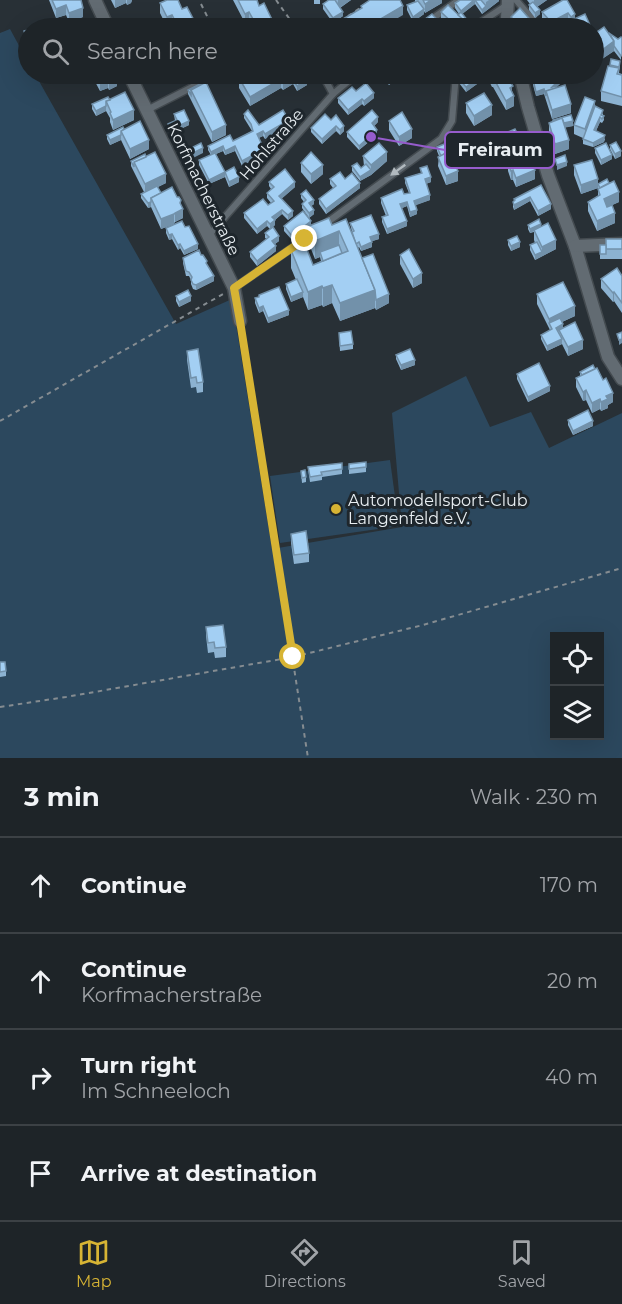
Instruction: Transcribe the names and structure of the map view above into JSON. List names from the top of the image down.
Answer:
{
  "streets": {
    "street": ["Korfmacherstraße"],
    "lane": ["Hohlstraße"]
  },
  "crossings": [
    ["Hohlstraße", "Korfmacherstraße"]
  ],
  "places": ["Freiraum", "Automodellsport-Club Langenfeld e.V."],
  "page": {
    "search": "Search here",
    "heading": ["3 min", "Walk · 230 m"],
    "list": [
      ["Continue", "170 m"],
      ["Continue", "Korfmacherstraße", "20 m"],
      ["Turn right", "Im Schneeloch", "40 m"],
      "Arrive at destination"
    ],
    "nav": ["Map", "Directions", "Saved"]
  }
}
